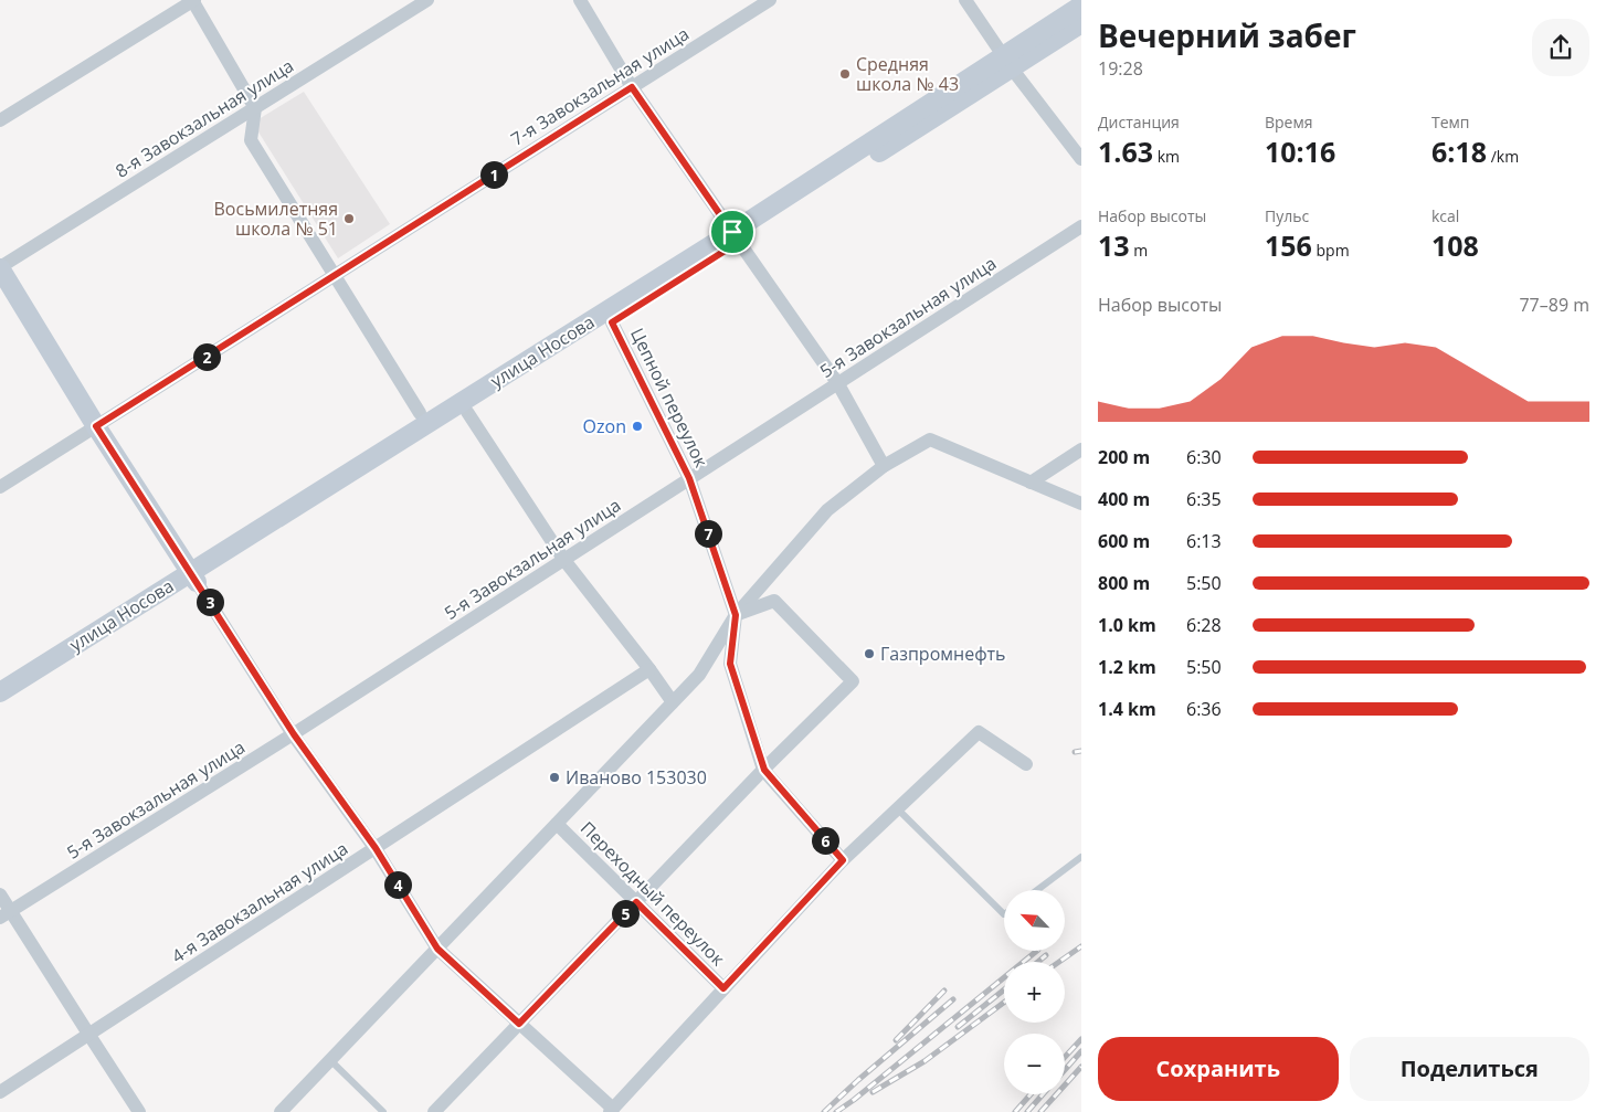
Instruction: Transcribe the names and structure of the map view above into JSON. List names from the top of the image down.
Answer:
{
  "streets": {
    "main road": ["улица Носова"],
    "street": [
      "7-я Завокзальная улица",
      "8-я Завокзальная улица",
      "5-я Завокзальная улица",
      "Цепной переулок",
      "Переходный переулок",
      "4-я Завокзальная улица"
    ]
  },
  "crossings": [
    ["5-я Завокзальная улица", "Цепной переулок"],
    ["улица Носова", "Цепной переулок"]
  ],
  "places": [
    "Средняя школа № 43",
    "Восьмилетняя школа № 51",
    "Ozon",
    "Газпромнефть",
    "Иваново 153030"
  ],
  "north": "top left",
  "page": {
    "heading": ["Вечерний забег", "19:28"],
    "stats": [
      ["Дистанция", "1.63 km"],
      ["Время", "10:16"],
      ["Темп", "6:18 /km"],
      ["Набор высоты", "13 m"],
      ["Пульс", "156 bpm"],
      ["kcal", "108"]
    ],
    "pins": [
      "1",
      "2",
      "7",
      "3",
      "6",
      "4",
      "5"
    ],
    "chart": ["Набор высоты", "77–89 m"],
    "list": [
      {
        "name": "200 m",
        "note": "6:30"
      },
      {
        "name": "400 m",
        "note": "6:35"
      },
      {
        "name": "600 m",
        "note": "6:13"
      },
      {
        "name": "800 m",
        "note": "5:50"
      },
      {
        "name": "1.0 km",
        "note": "6:28"
      },
      {
        "name": "1.2 km",
        "note": "5:50"
      },
      {
        "name": "1.4 km",
        "note": "6:36"
      }
    ],
    "map_buttons": ["+", "−"],
    "buttons": ["Сохранить", "Поделиться"]
  }
}
